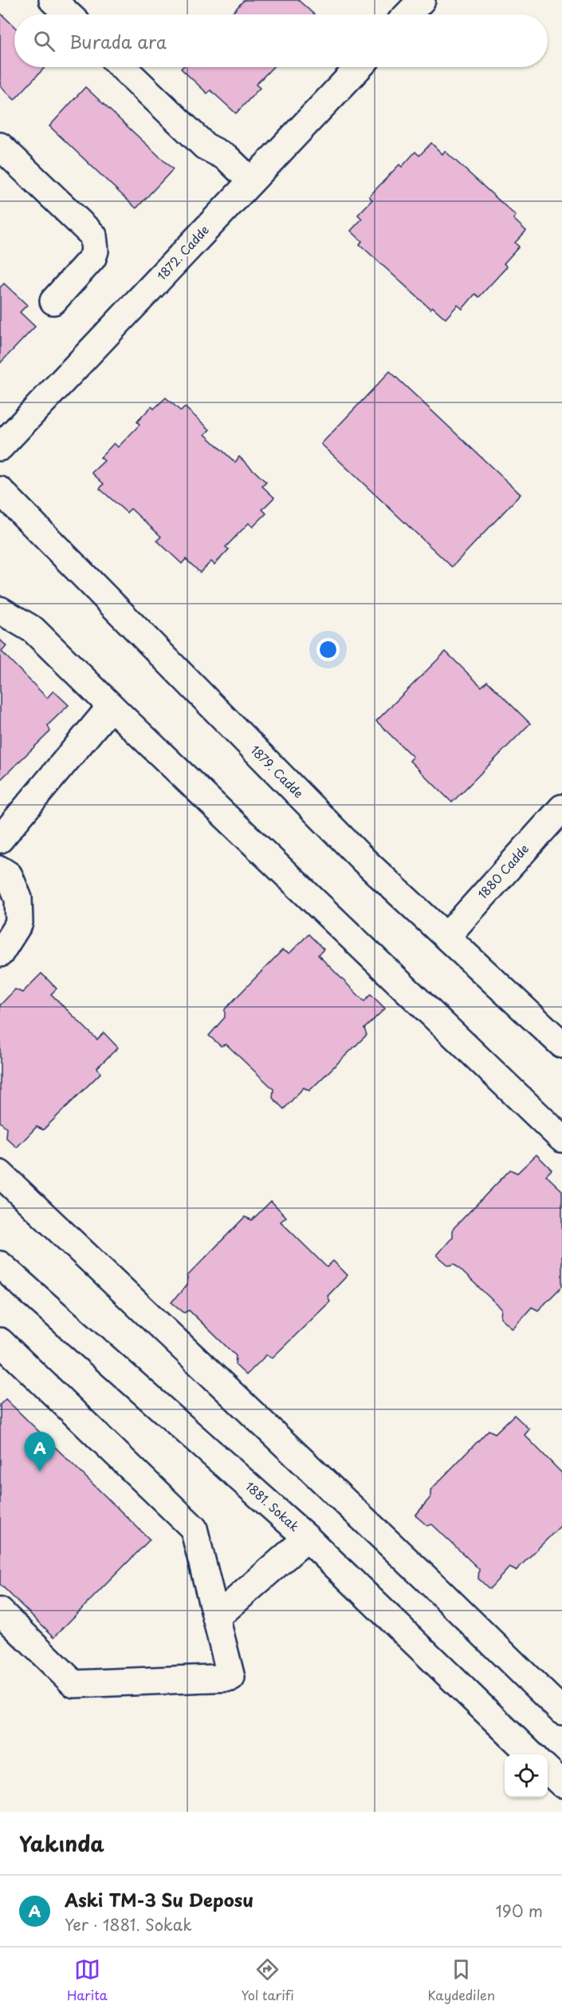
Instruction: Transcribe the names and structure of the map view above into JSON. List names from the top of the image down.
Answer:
{
  "streets": {
    "street": [
      "1872. Cadde",
      "1879. Cadde",
      "1880 Cadde",
      "1881. Sokak"
    ]
  },
  "crossings": [
    ["1879. Cadde", "1880 Cadde"]
  ],
  "page": {
    "search": "Burada ara",
    "pins": "A",
    "heading": "Yakında",
    "list": [
      {
        "mark": "A",
        "name": "Aski TM-3 Su Deposu",
        "note": "Yer · 1881. Sokak",
        "value": "190 m"
      }
    ],
    "nav": ["Harita", "Yol tarifi", "Kaydedilen"]
  }
}
